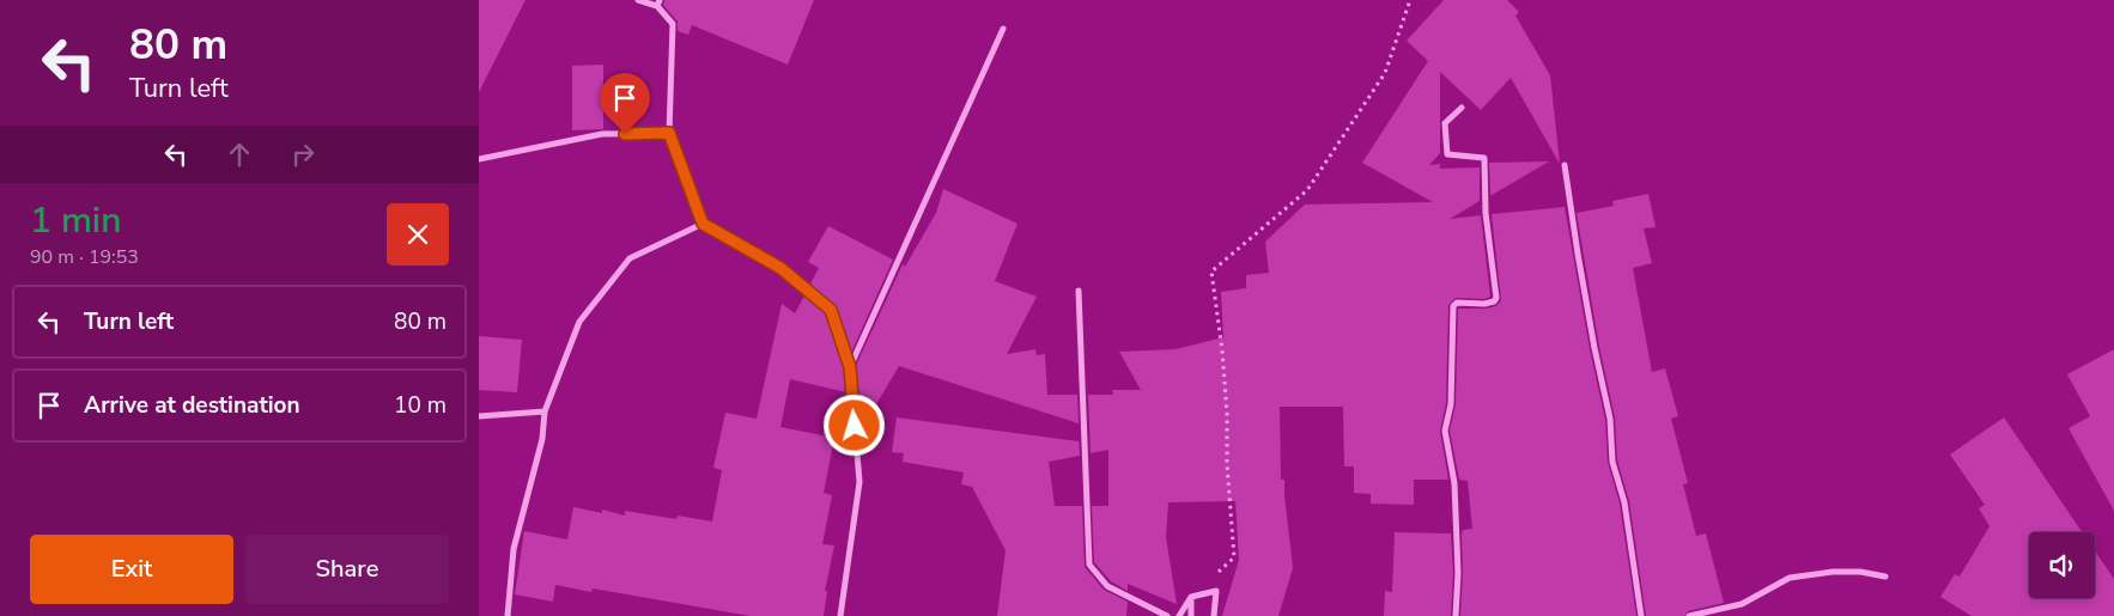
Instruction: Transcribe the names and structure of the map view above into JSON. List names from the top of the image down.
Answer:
{
  "page": {
    "turn": ["80 m", "Turn left"],
    "heading": ["1 min", "90 m · 19:53"],
    "list": [
      {
        "name": "Turn left",
        "value": "80 m"
      },
      {
        "name": "Arrive at destination",
        "value": "10 m"
      }
    ],
    "buttons": ["Exit", "Share"]
  }
}
